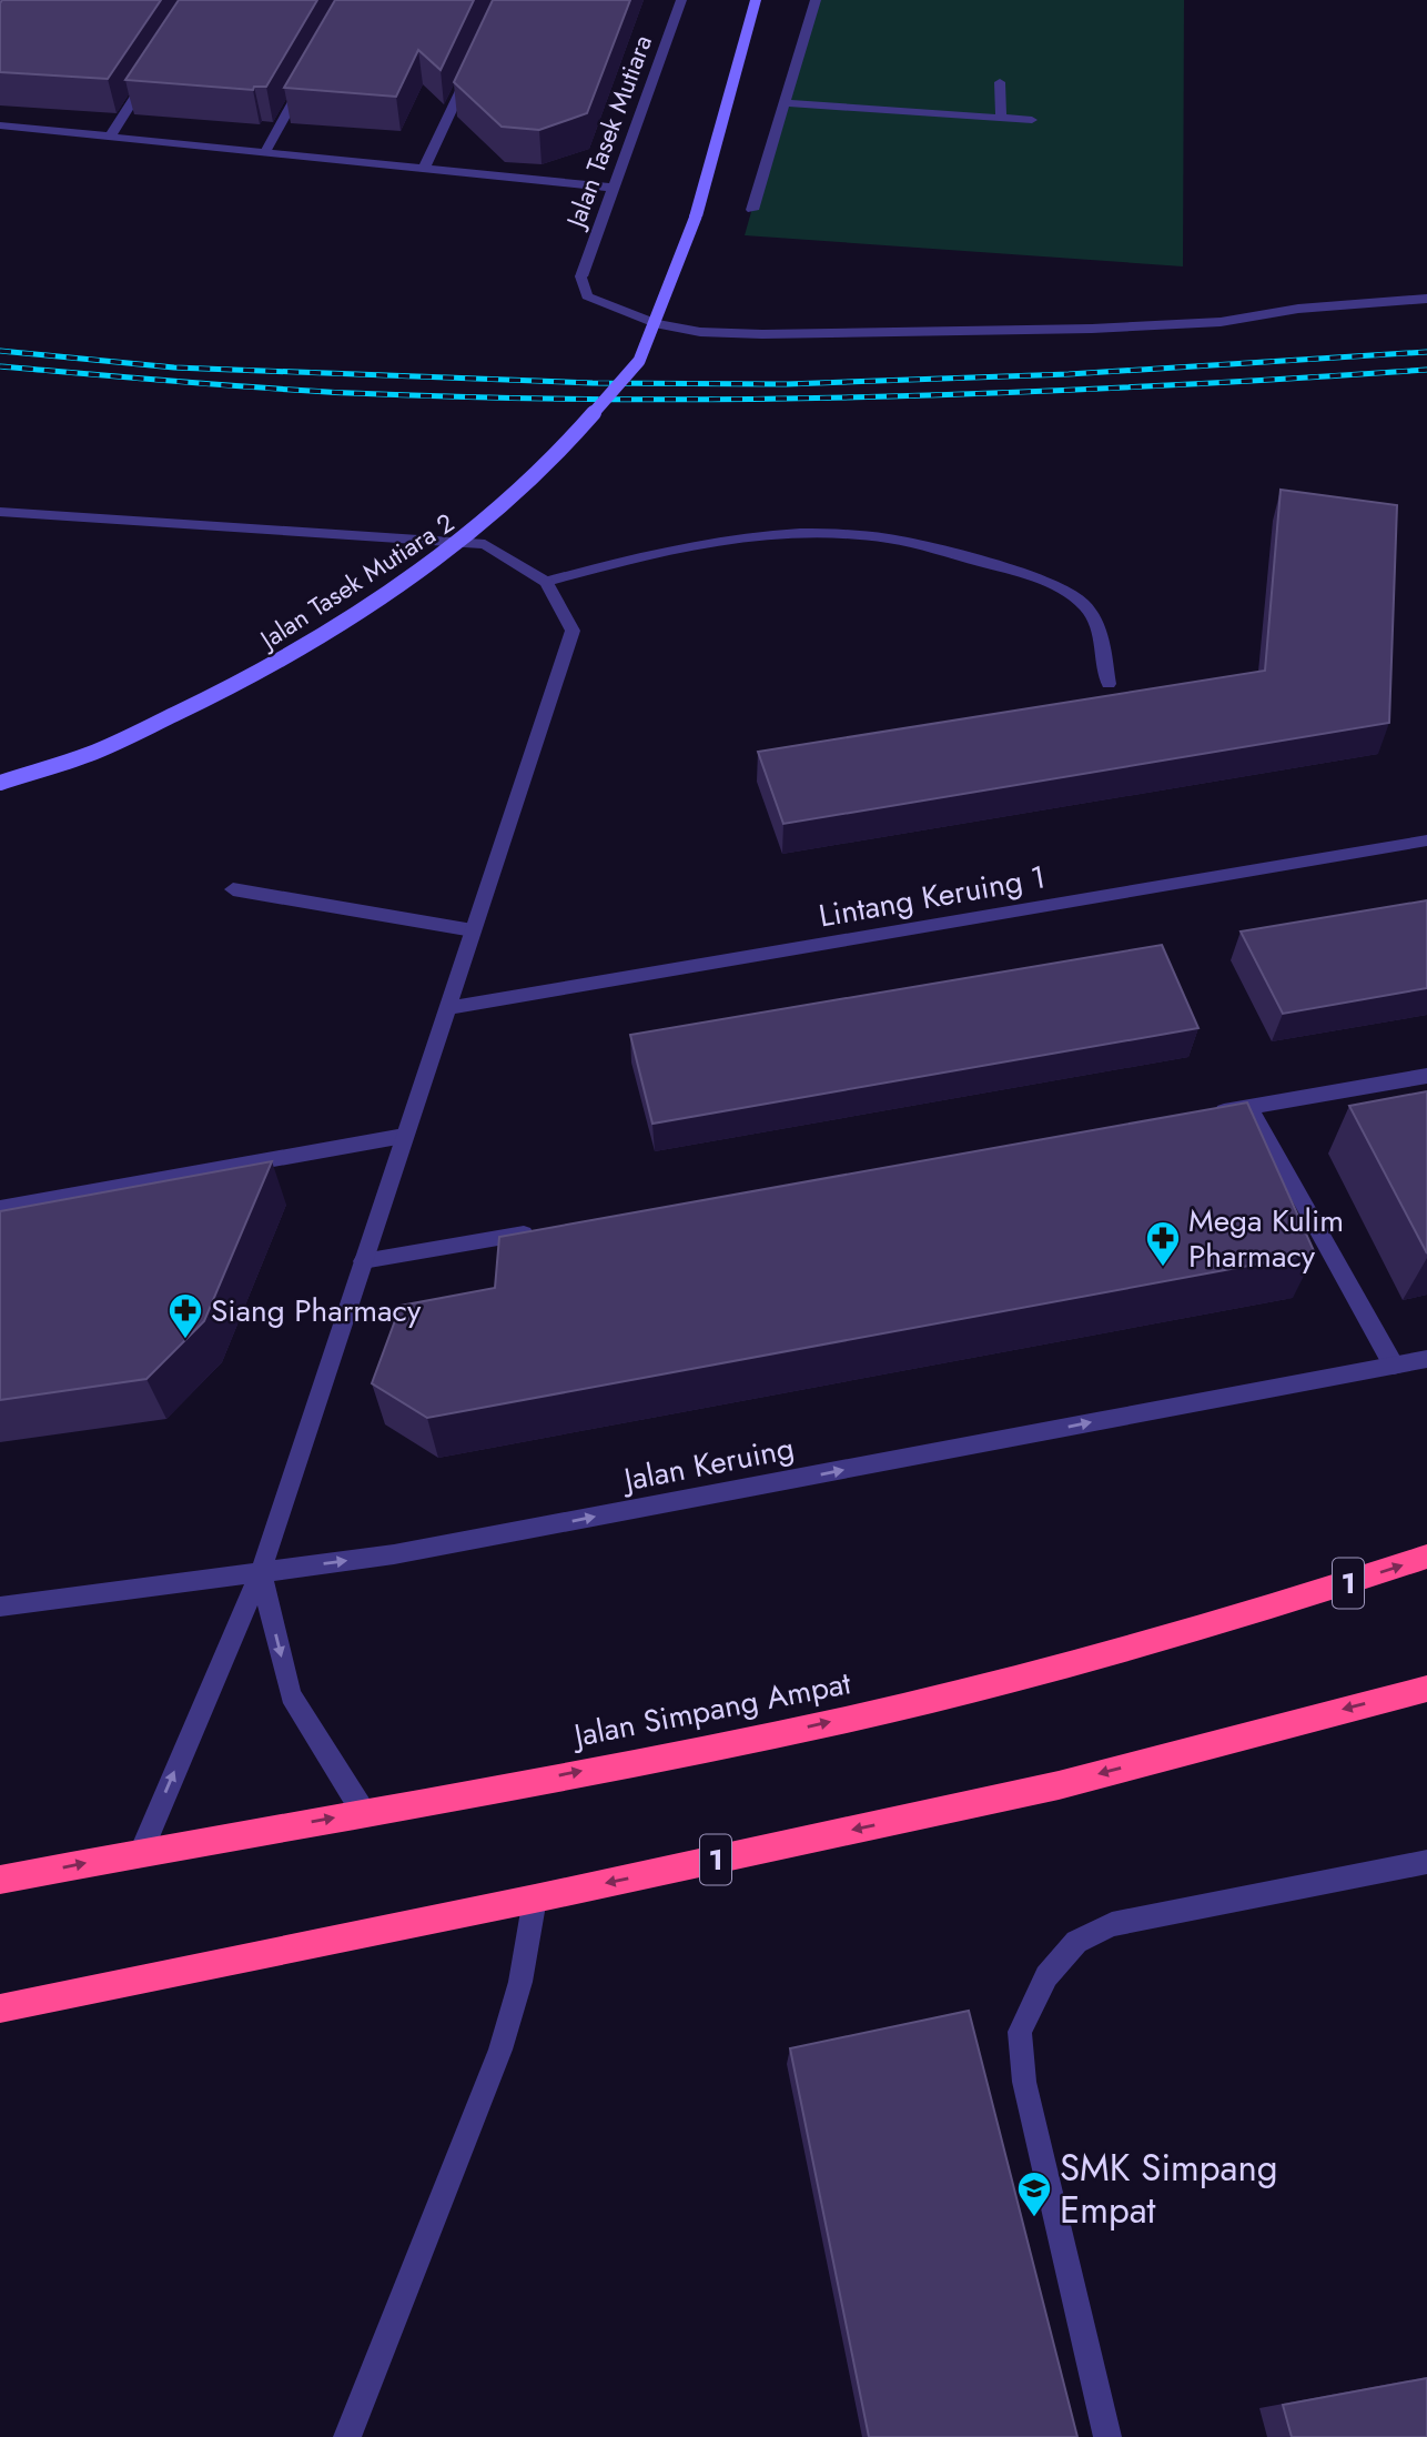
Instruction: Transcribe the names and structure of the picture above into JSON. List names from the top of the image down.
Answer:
{
  "streets": {
    "highway": ["1", "Jalan Simpang Ampat"],
    "street": [
      "Jalan Tasek Mutiara",
      "Jalan Tasek Mutiara 2",
      "Lintang Keruing 1",
      "Jalan Keruing"
    ]
  },
  "one_way": ["Jalan Keruing"],
  "places": {
    "pharmacy": ["Mega Kulim Pharmacy", "Siang Pharmacy"],
    "school or university": ["SMK Simpang Empat"]
  }
}
